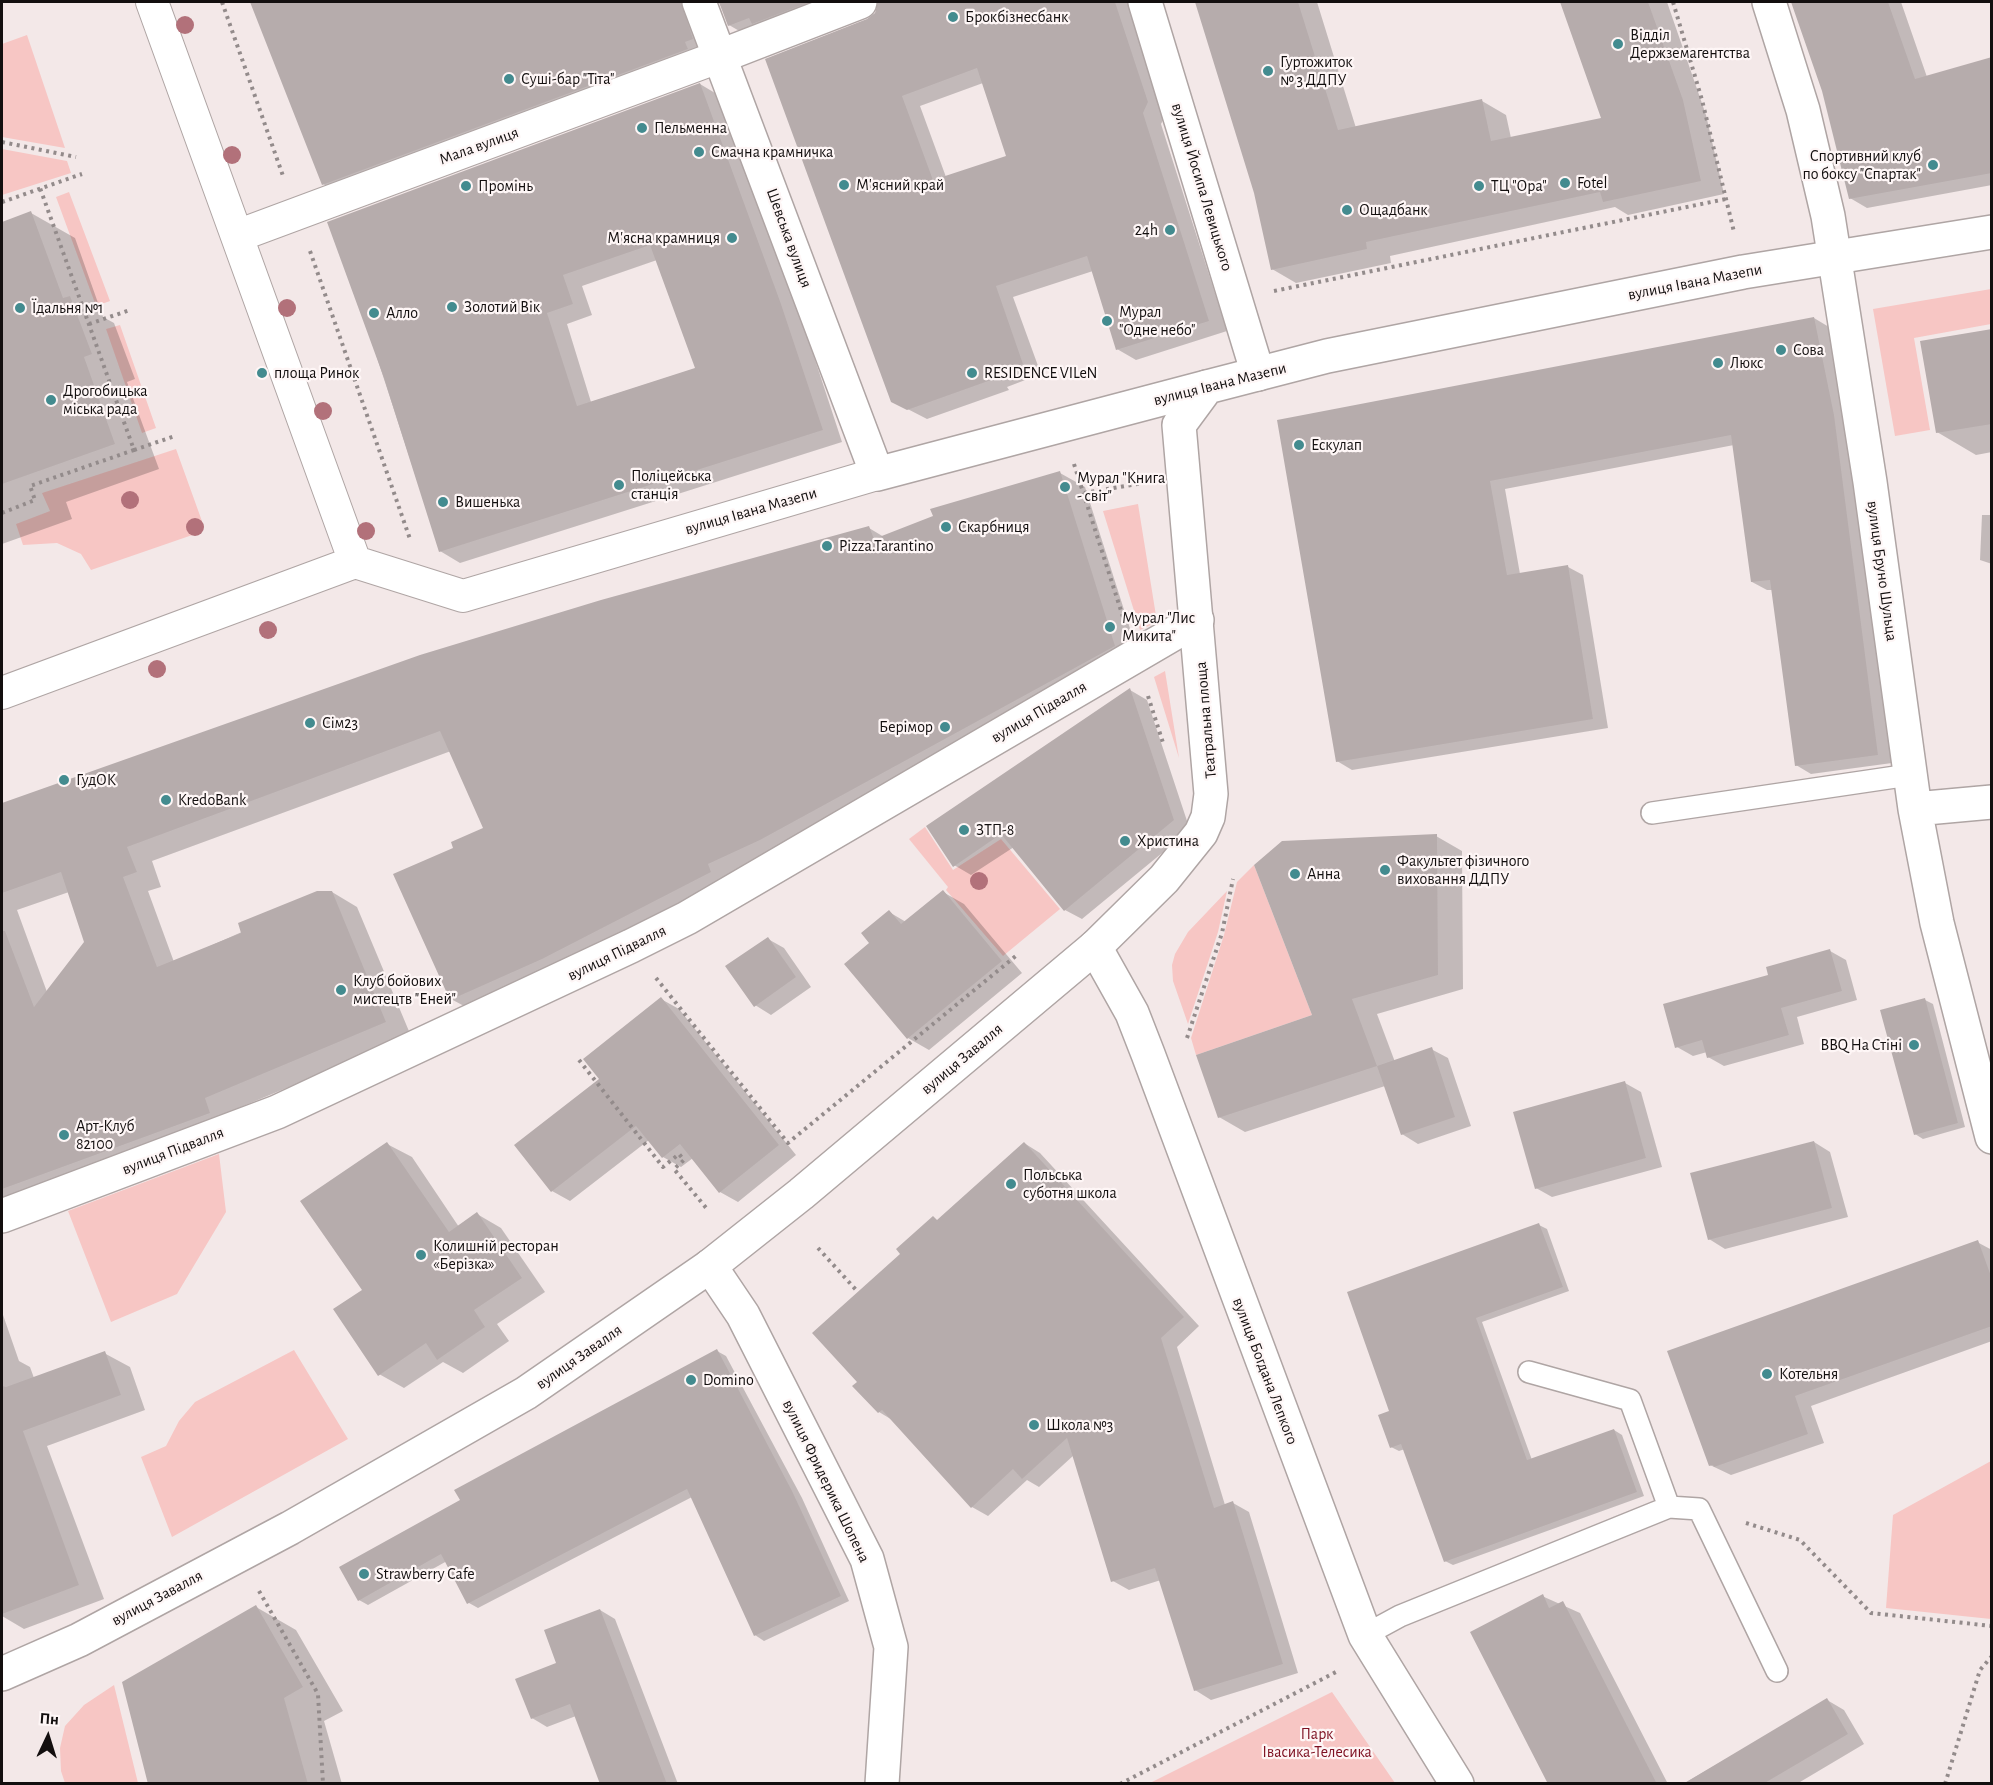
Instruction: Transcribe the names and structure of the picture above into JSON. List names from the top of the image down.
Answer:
{
  "streets": {
    "street": [
      "Мала вулиця",
      "вулиця Йосипа Левицького",
      "Шевська вулиця",
      "вулиця Івана Мазепи",
      "вулиця Бруно Шульца",
      "вулиця Підвалля",
      "Театральна площа",
      "вулиця Завалля",
      "вулиця Богдана Лепкого",
      "вулиця Фридерика Шопена"
    ]
  },
  "crossings": [
    ["Мала вулиця", "Шевська вулиця"],
    ["вулиця Йосипа Левицького", "вулиця Івана Мазепи"],
    ["Шевська вулиця", "вулиця Івана Мазепи"],
    ["вулиця Івана Мазепи", "вулиця Бруно Шульца"],
    ["вулиця Івана Мазепи", "Театральна площа"],
    ["вулиця Підвалля", "Театральна площа"],
    ["Театральна площа", "вулиця Завалля"],
    ["Театральна площа", "вулиця Богдана Лепкого"],
    ["вулиця Завалля", "вулиця Богдана Лепкого"],
    ["вулиця Завалля", "вулиця Фридерика Шопена"]
  ],
  "parks": ["Парк Івасика-Телесика"],
  "places": [
    "Брокбізнесбанк",
    "Відділ Держземагентства",
    "Гуртожиток № 3 ДДПУ",
    "Суші-бар \"Тіта\"",
    "Пельменна",
    "Смачна крамничка",
    "Спортивний клуб по боксу \"Спартак\"",
    "Fotel",
    "М'ясний край",
    "Промінь",
    "ТЦ \"Ора\"",
    "Ощадбанк",
    "24h",
    "М'ясна крамниця",
    "Золотий Вік",
    "Їдальня №1",
    "Алло",
    "Мурал \"Одне небо\"",
    "Сова",
    "Люкс",
    "площа Ринок",
    "RESIDENCE VILeN",
    "Дрогобицька міська рада",
    "Ескулап",
    "Поліцейська станція",
    "Мурал \"Книга - світ\"",
    "Вишенька",
    "Скарбниця",
    "Pizza.Tarantino",
    "Мурал \"Лис Микита\"",
    "Сім23",
    "Берімор",
    "ГудОК",
    "KredoBank",
    "ЗТП-8",
    "Христина",
    "Факультет фізичного виховання ДДПУ",
    "Анна",
    "Клуб бойових мистецтв \"Еней\"",
    "BBQ На Стіні",
    "Арт-Клуб 82100",
    "Польська суботня школа",
    "Колишній ресторан «Берізка»",
    "Котельня",
    "Domino",
    "Школа №3",
    "Strawberry Cafe"
  ],
  "north": "top"
}
